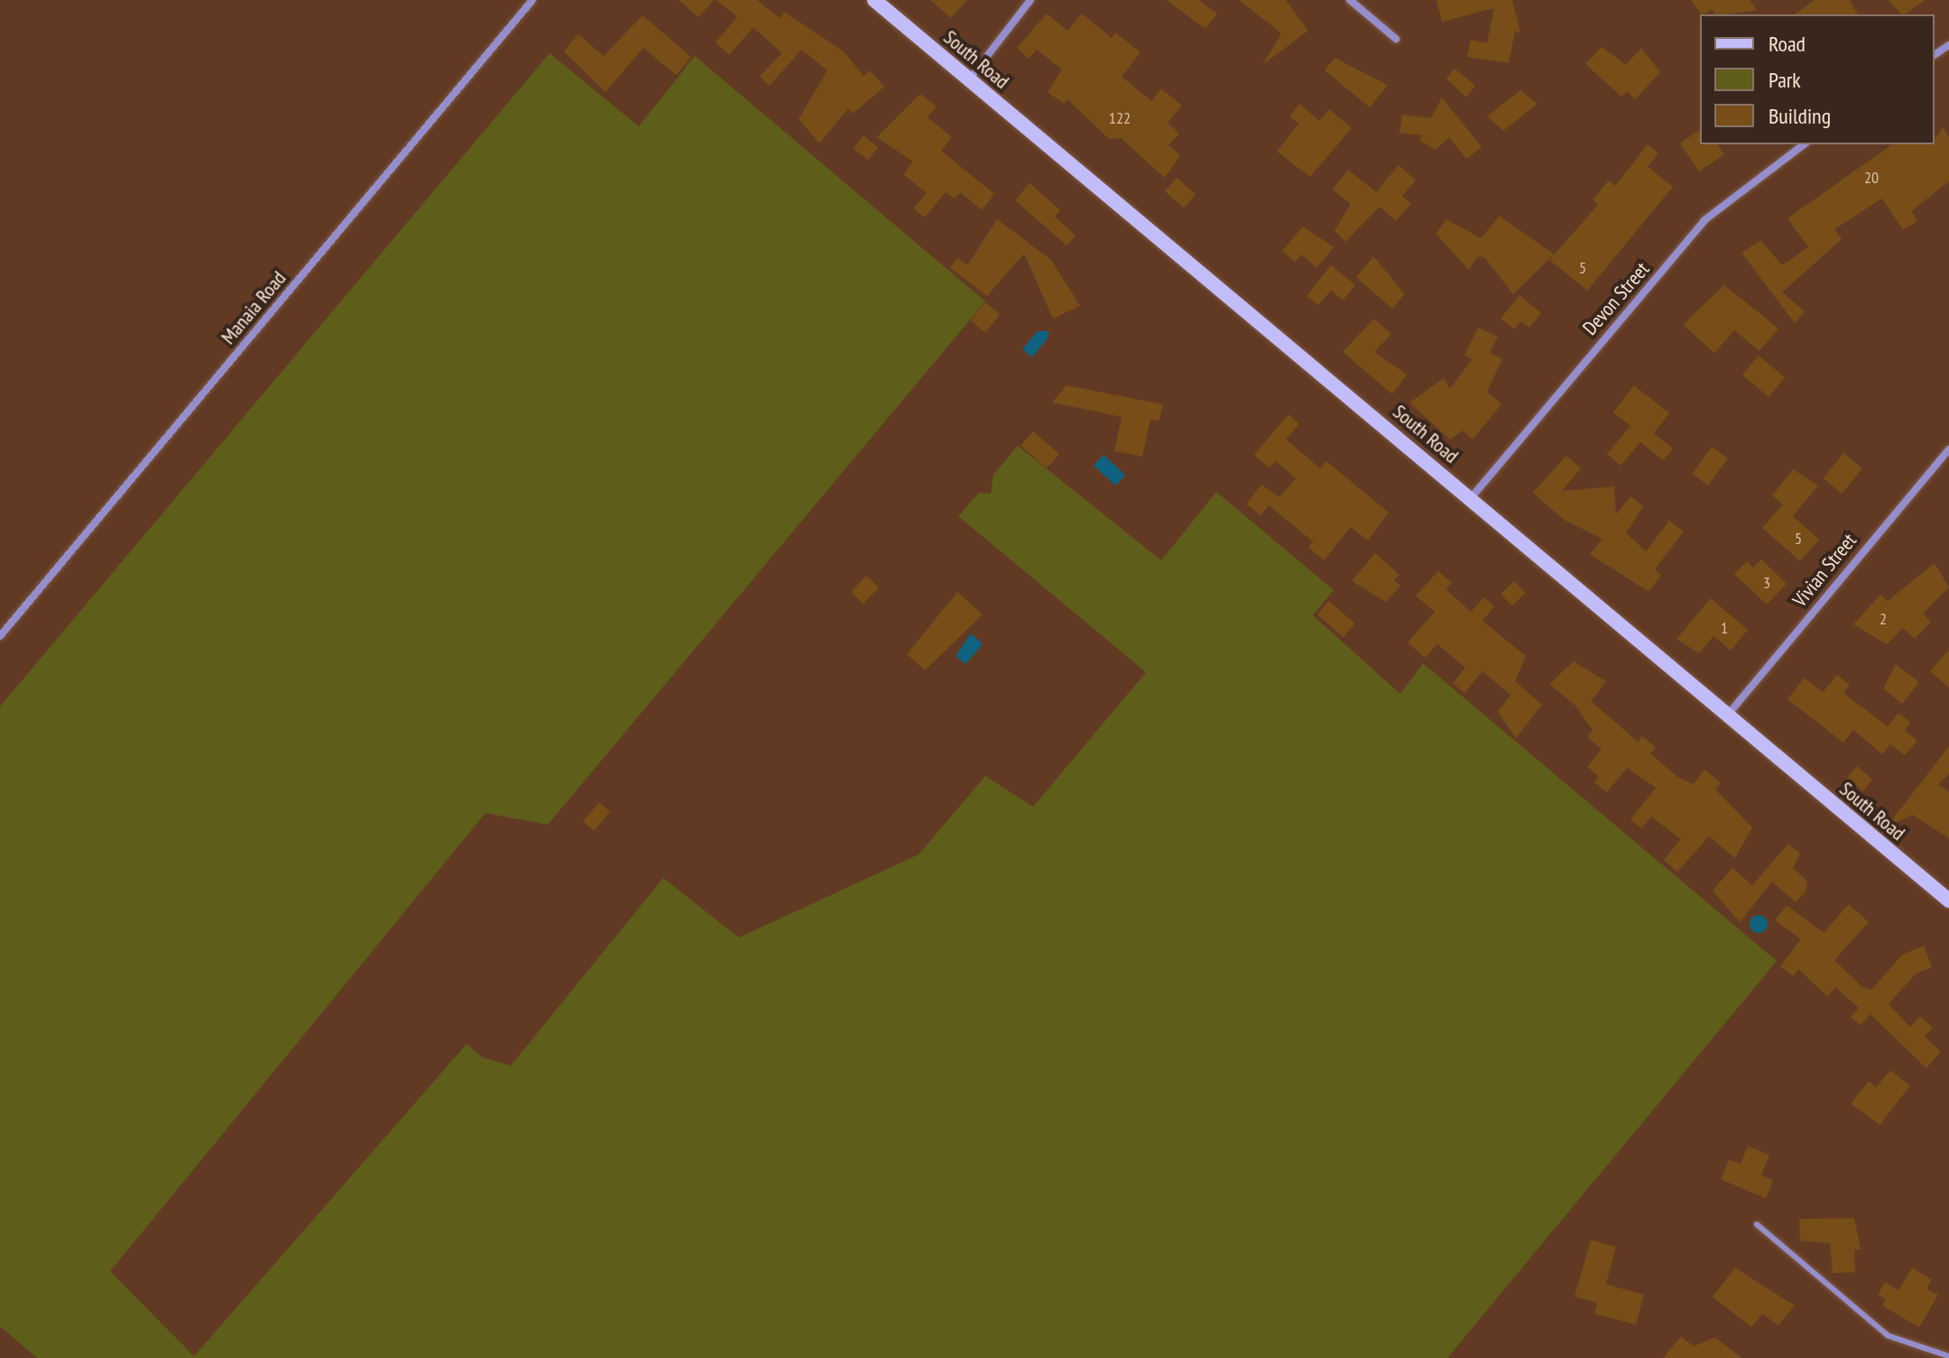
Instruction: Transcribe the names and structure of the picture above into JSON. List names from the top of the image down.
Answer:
{
  "streets": {
    "street": [
      "South Road",
      "Devon Street",
      "Manaia Road",
      "Vivian Street"
    ]
  },
  "crossings": [
    ["South Road", "Devon Street"],
    ["South Road", "Vivian Street"]
  ],
  "house_numbers": [
    "122",
    "20",
    "5",
    "5",
    "3",
    "2",
    "1"
  ],
  "legend": ["Road", "Park", "Building"]
}
